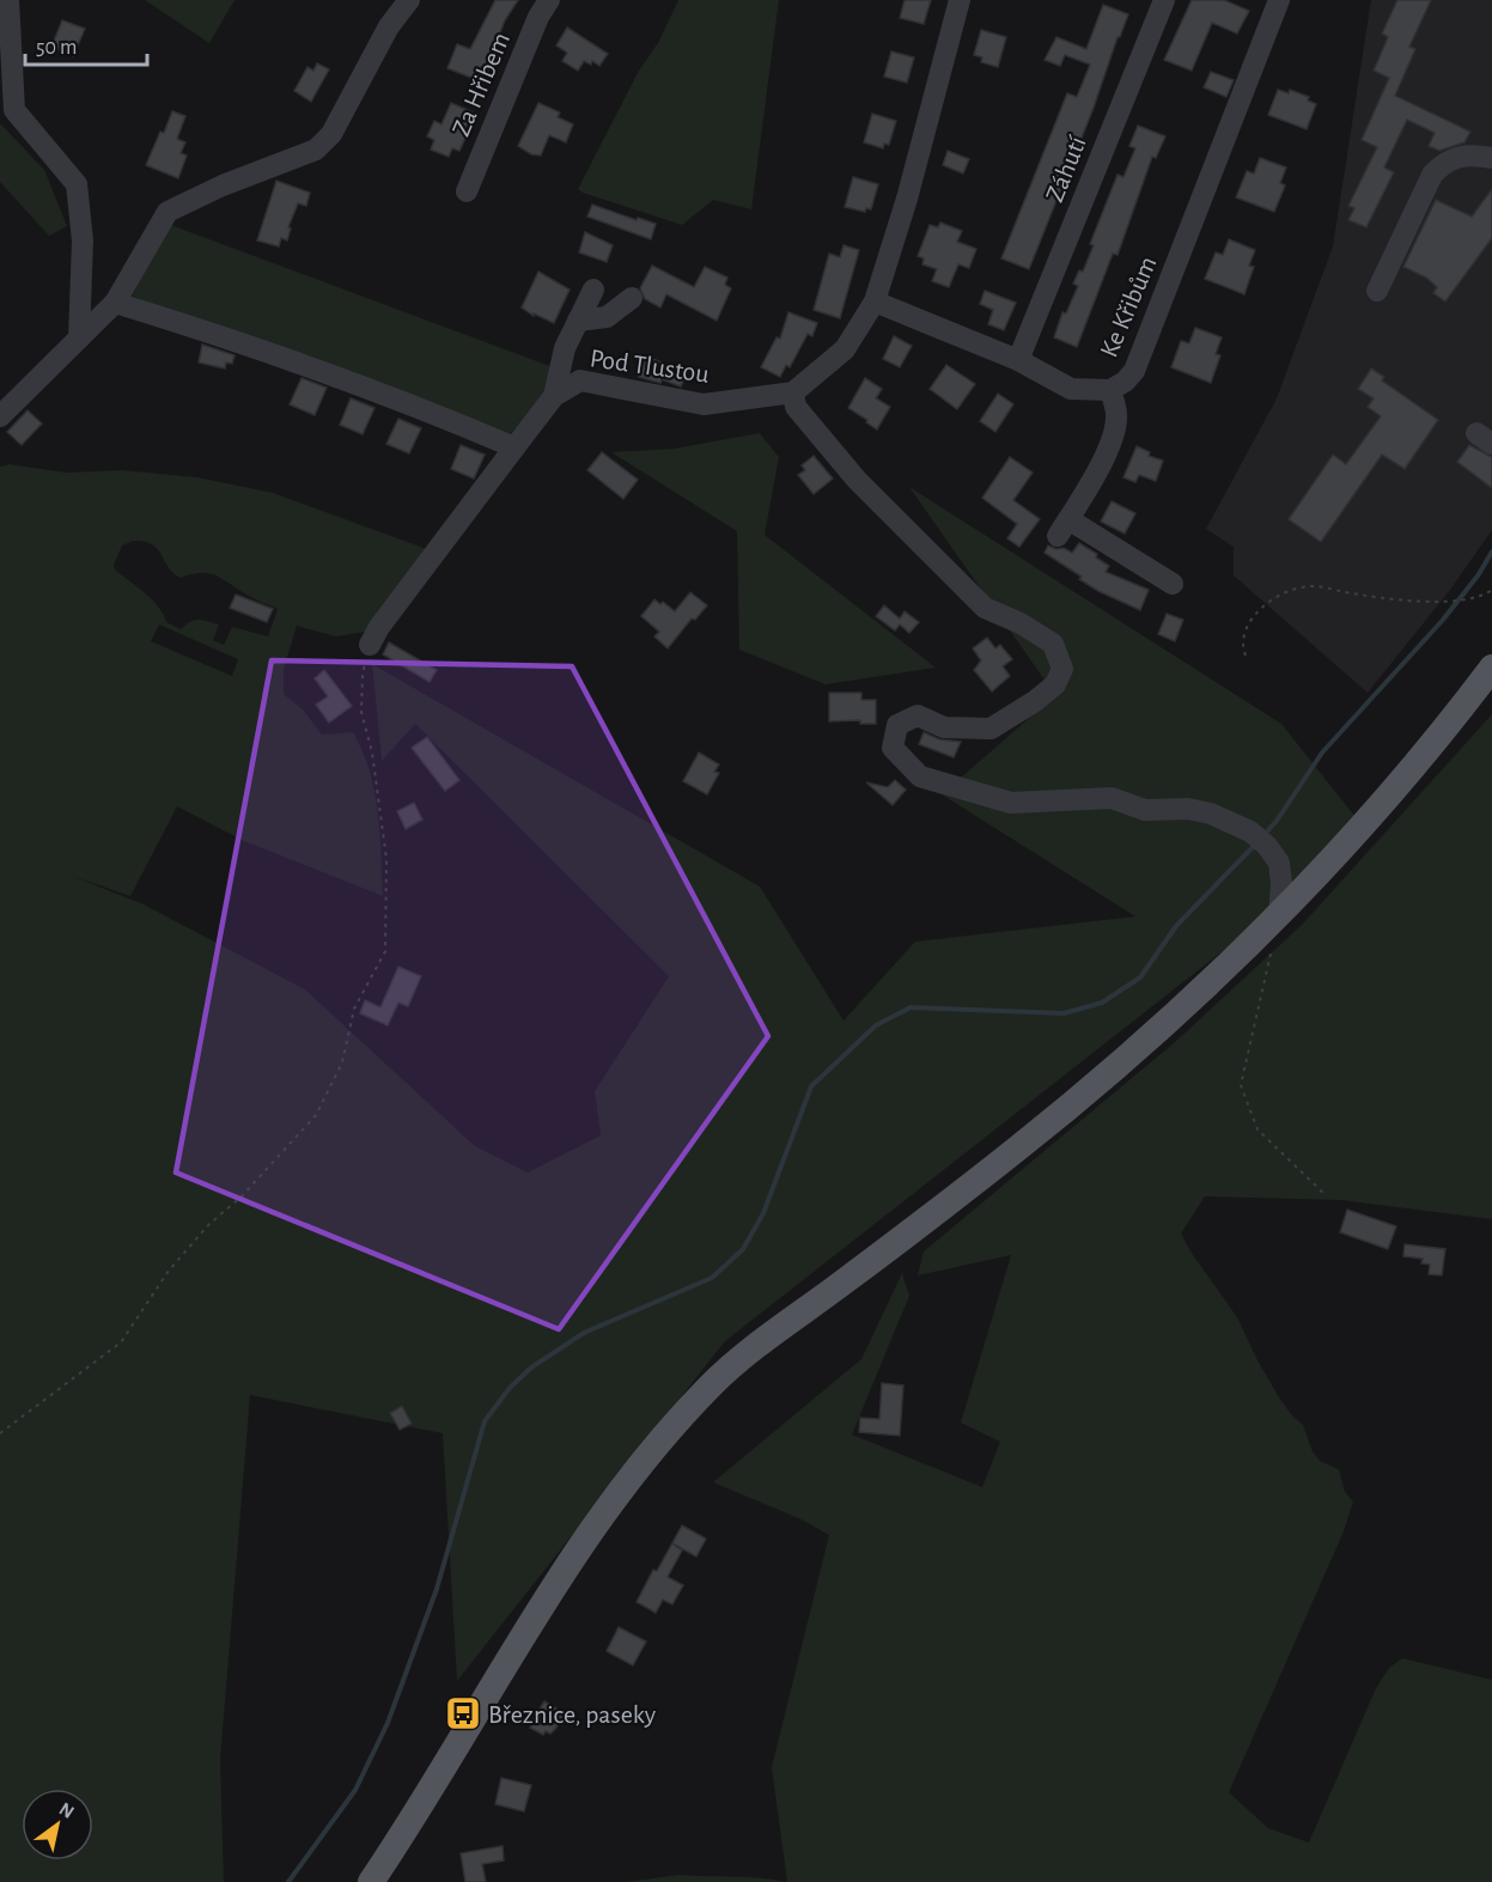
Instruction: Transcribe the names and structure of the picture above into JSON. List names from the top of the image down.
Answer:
{
  "streets": {
    "street": [
      "Za Hřibem",
      "Záhutí",
      "Ke Křibům",
      "Pod Tlustou"
    ]
  },
  "crossings": [
    ["Záhutí", "Ke Křibům"]
  ],
  "places": {
    "bus stop": ["Březnice, paseky"]
  },
  "scale_bar": "50 m",
  "north": "top right"
}
